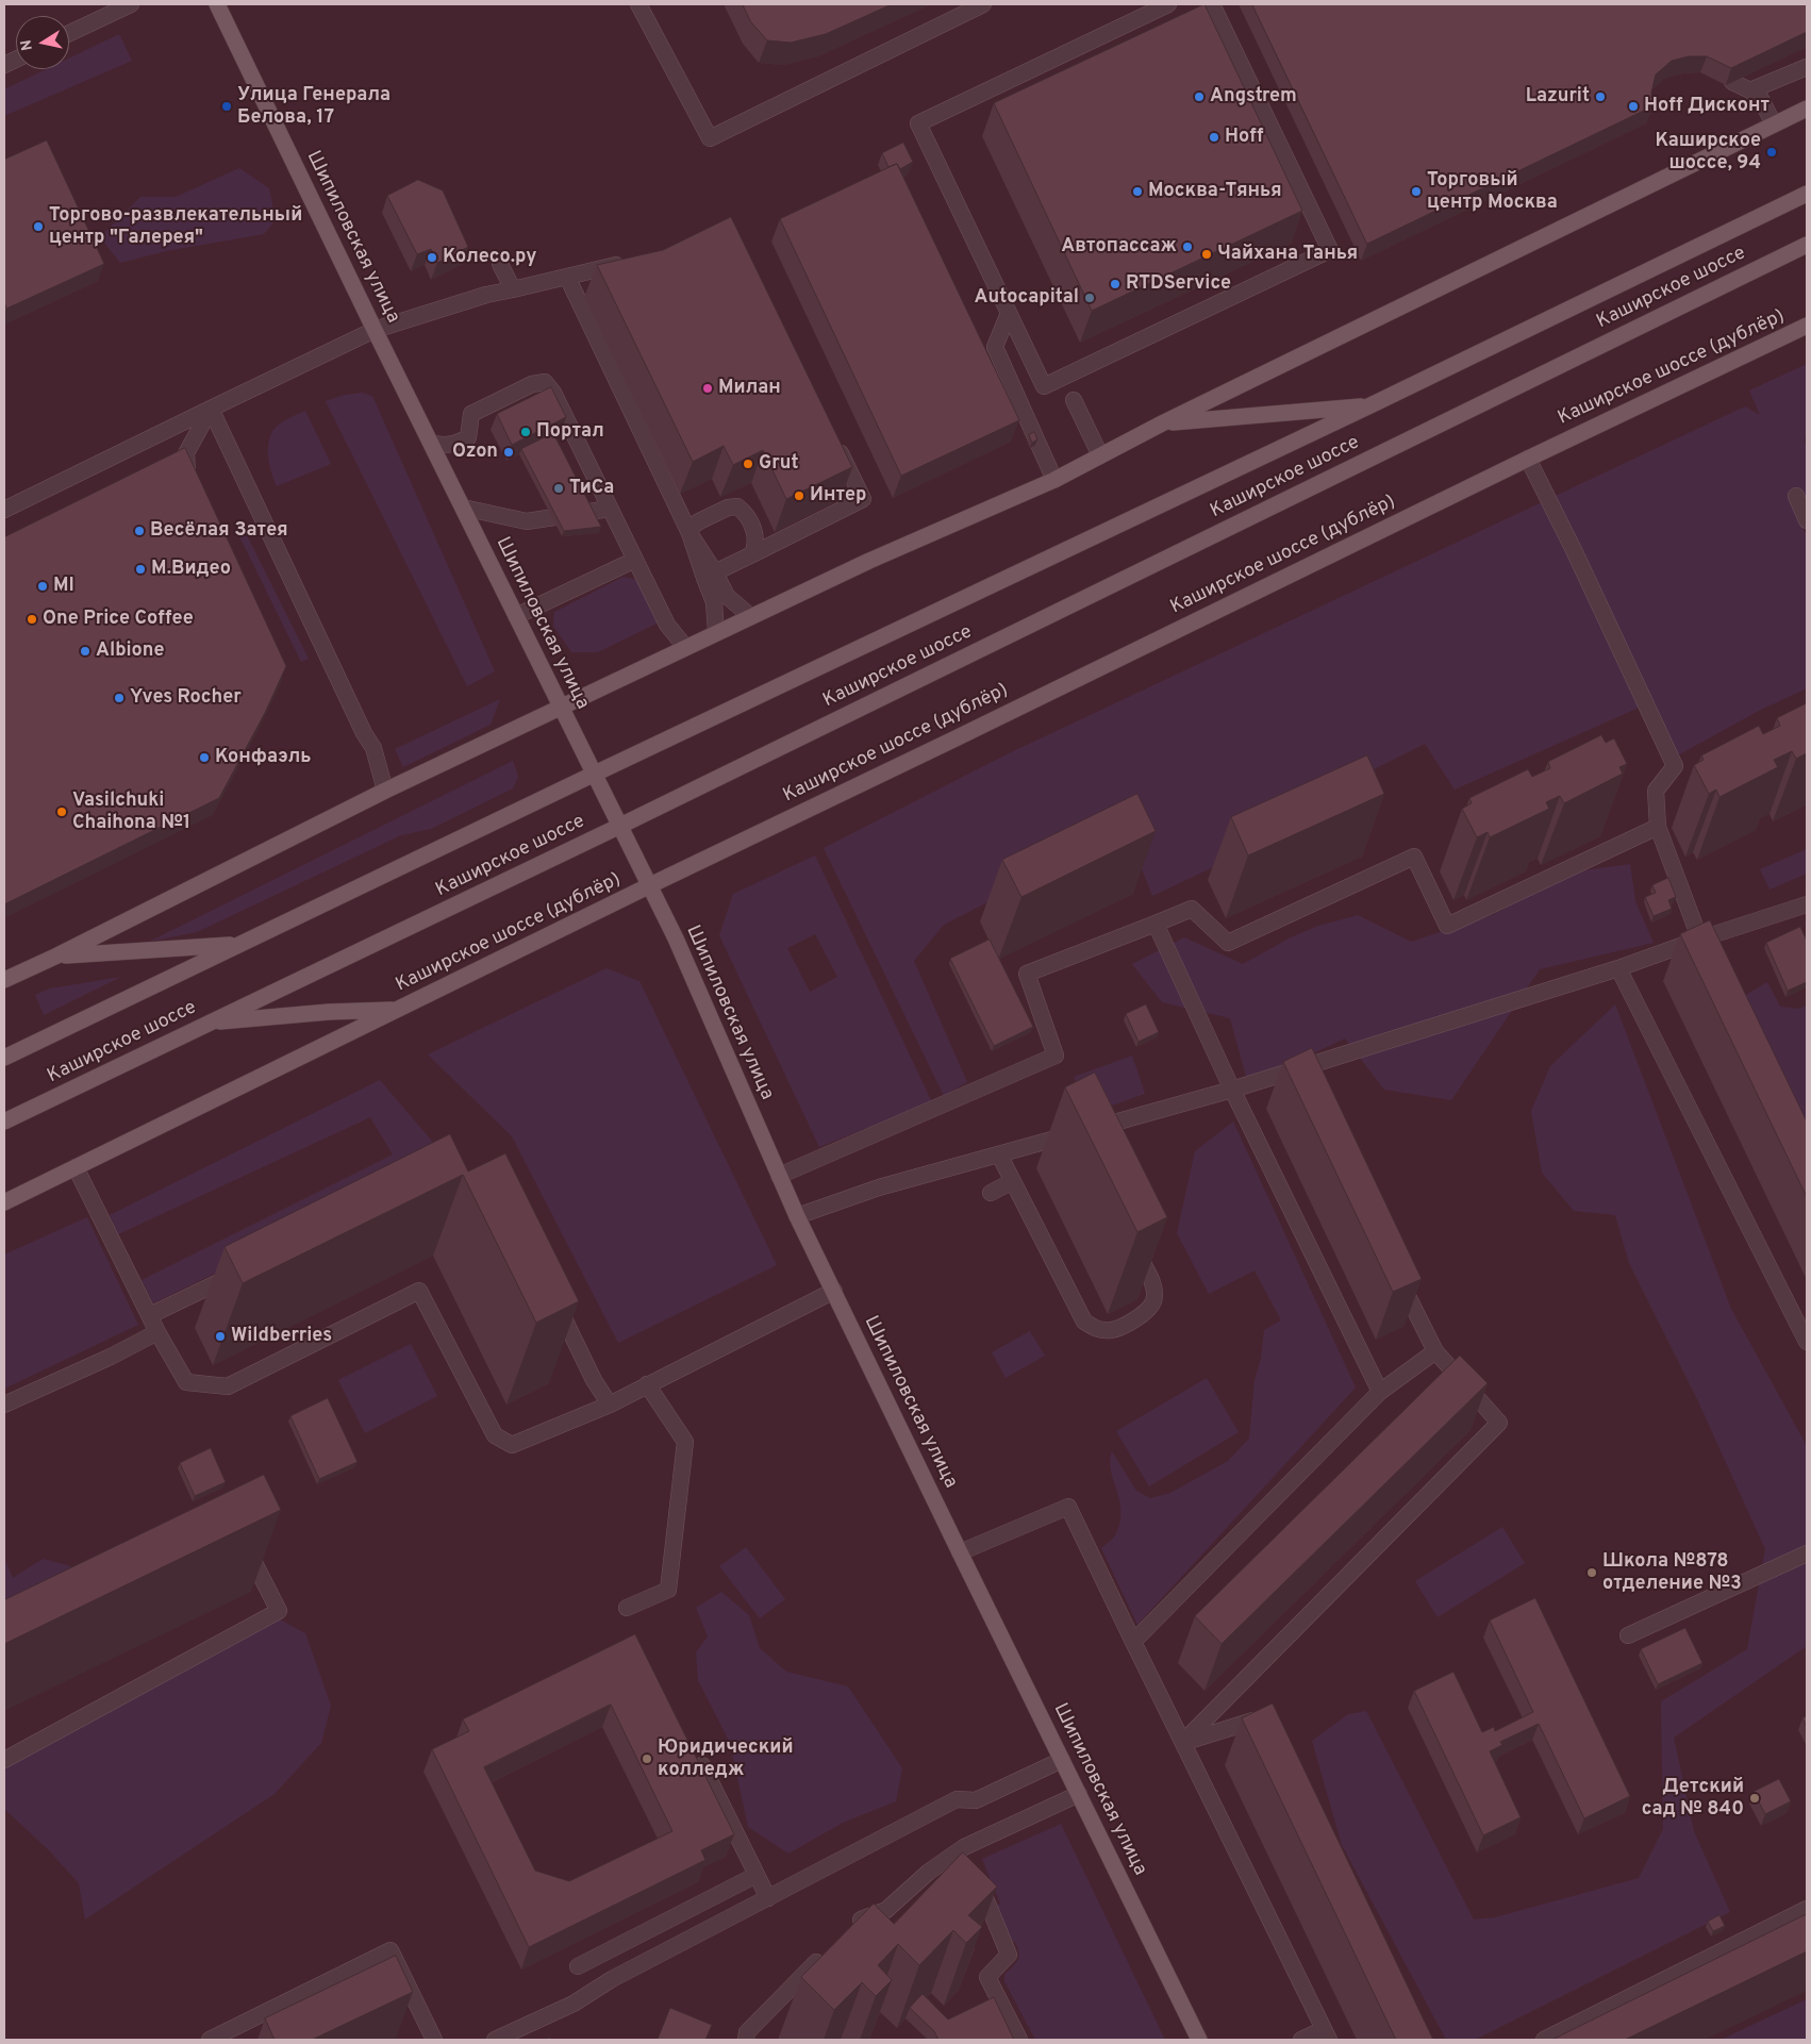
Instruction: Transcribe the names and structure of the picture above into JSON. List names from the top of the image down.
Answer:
{
  "streets": {
    "main road": ["Шипиловская улица", "Каширское шоссе", "Каширское шоссе (дублёр)"]
  },
  "crossings": [
    ["Шипиловская улица", "Каширское шоссе"],
    ["Шипиловская улица", "Каширское шоссе (дублёр)"]
  ],
  "places": [
    "Angstrem",
    "Lazurit",
    "Улица Генерала Белова, 17",
    "Hoff Дисконт",
    "Hoff",
    "Каширское шоссе, 94",
    "Москва-Тянья",
    "Торговый центр Москва",
    "Торгово-развлекательный центр \"Галерея\"",
    "Автопассаж",
    "Чайхана Танья",
    "Колесо.ру",
    "RTDService",
    "Autocapital",
    "Милан",
    "Портал",
    "Ozon",
    "Grut",
    "ТиСа",
    "Интер",
    "Весёлая Затея",
    "М.Видео",
    "MI",
    "One Price Coffee",
    "Albione",
    "Yves Rocher",
    "Конфаэль",
    "Vasilchuki Chaihona №1",
    "Wildberries",
    "Школа №878 отделение №3",
    "Юридический колледж",
    "Детский сад № 840"
  ],
  "north": "left"
}
